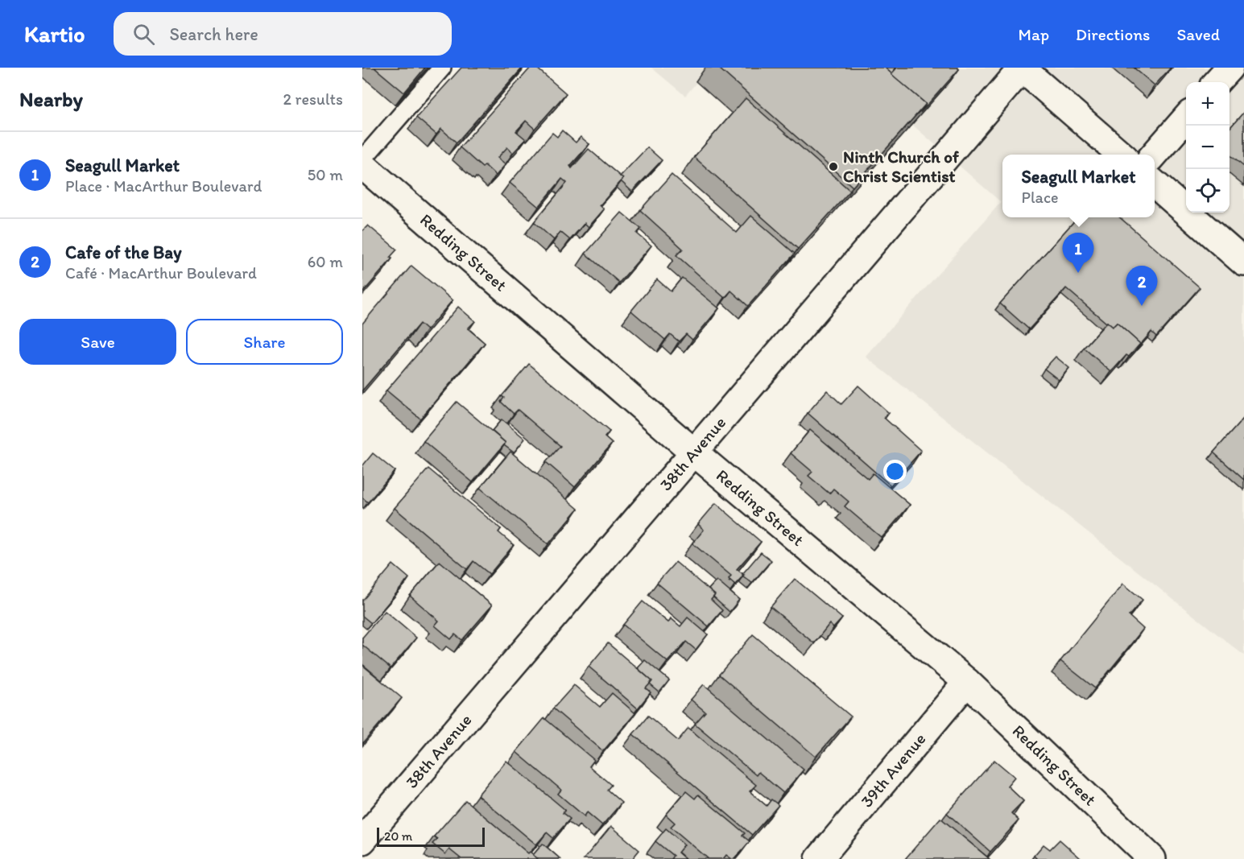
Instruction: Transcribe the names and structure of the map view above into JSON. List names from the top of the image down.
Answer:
{
  "streets": {
    "street": ["Redding Street", "38th Avenue", "39th Avenue"]
  },
  "crossings": [
    ["Redding Street", "38th Avenue"],
    ["Redding Street", "39th Avenue"]
  ],
  "places": ["Ninth Church of Christ Scientist"],
  "scale_bar": "20 m",
  "page": {
    "header": "Kartio",
    "search": "Search here",
    "nav": ["Map", "Directions", "Saved"],
    "heading": ["Nearby", "2 results"],
    "map_buttons": ["+", "−"],
    "list": [
      {
        "mark": "1",
        "name": "Seagull Market",
        "note": "Place · MacArthur Boulevard",
        "value": "50 m"
      },
      {
        "mark": "2",
        "name": "Cafe of the Bay",
        "note": "Café · MacArthur Boulevard",
        "value": "60 m"
      }
    ],
    "popup": ["Seagull Market", "Place"],
    "pins": ["1", "2"],
    "buttons": ["Save", "Share"],
    "scale": "20 m"
  }
}
